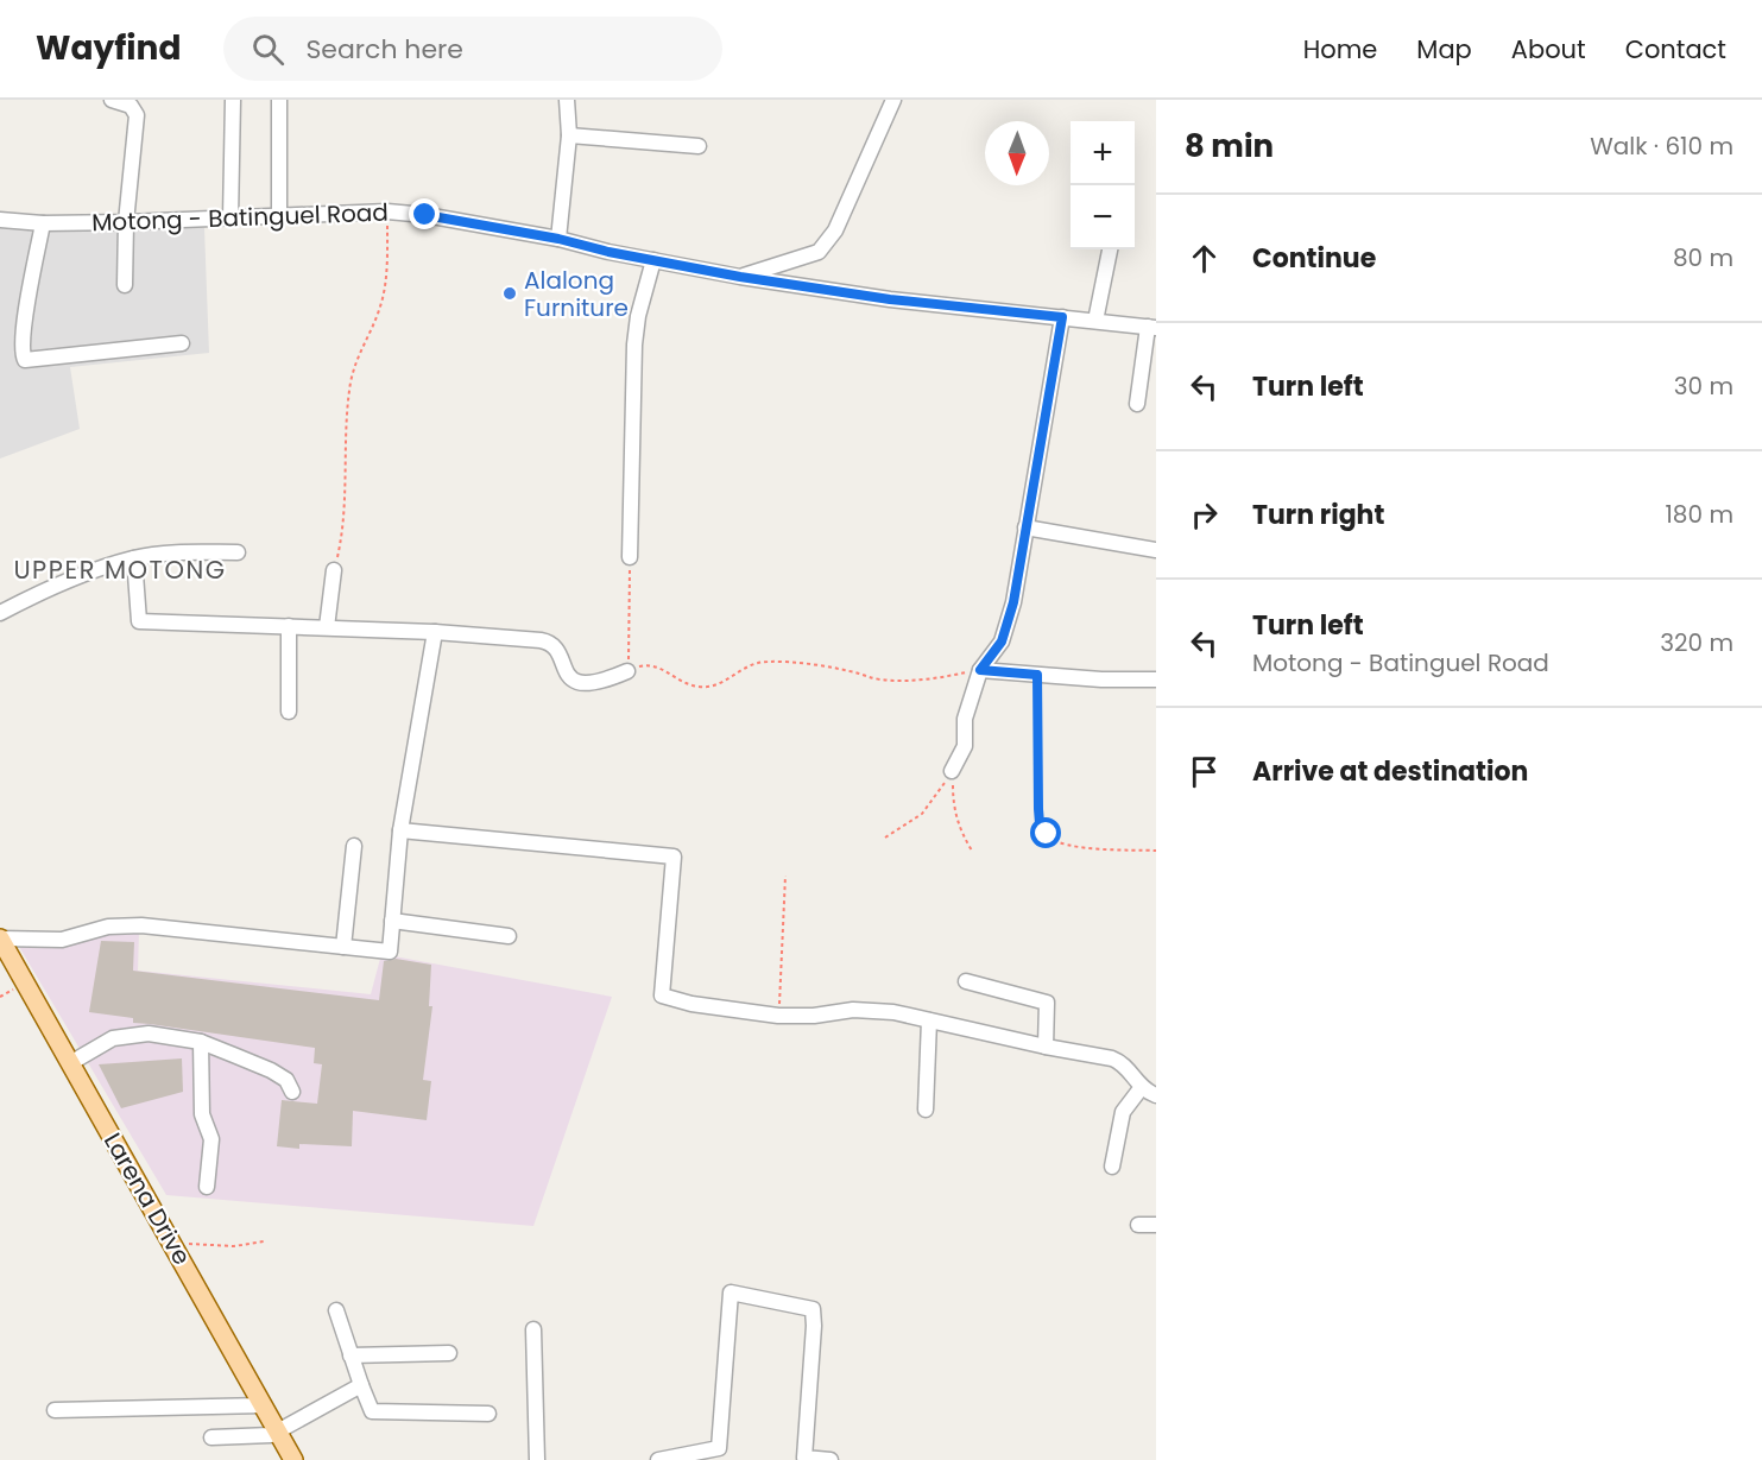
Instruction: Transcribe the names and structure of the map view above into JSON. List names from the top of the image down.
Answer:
{
  "streets": {
    "main road": ["Larena Drive"],
    "street": ["Motong - Batinguel Road"]
  },
  "districts": ["UPPER MOTONG"],
  "places": ["Alalong Furniture"],
  "north": "bottom",
  "page": {
    "header": "Wayfind",
    "search": "Search here",
    "nav": [
      "Home",
      "Map",
      "About",
      "Contact"
    ],
    "heading": ["8 min", "Walk · 610 m"],
    "map_buttons": ["+", "−"],
    "list": [
      ["Continue", "80 m"],
      ["Turn left", "30 m"],
      ["Turn right", "180 m"],
      ["Turn left", "Motong - Batinguel Road", "320 m"],
      "Arrive at destination"
    ]
  }
}
